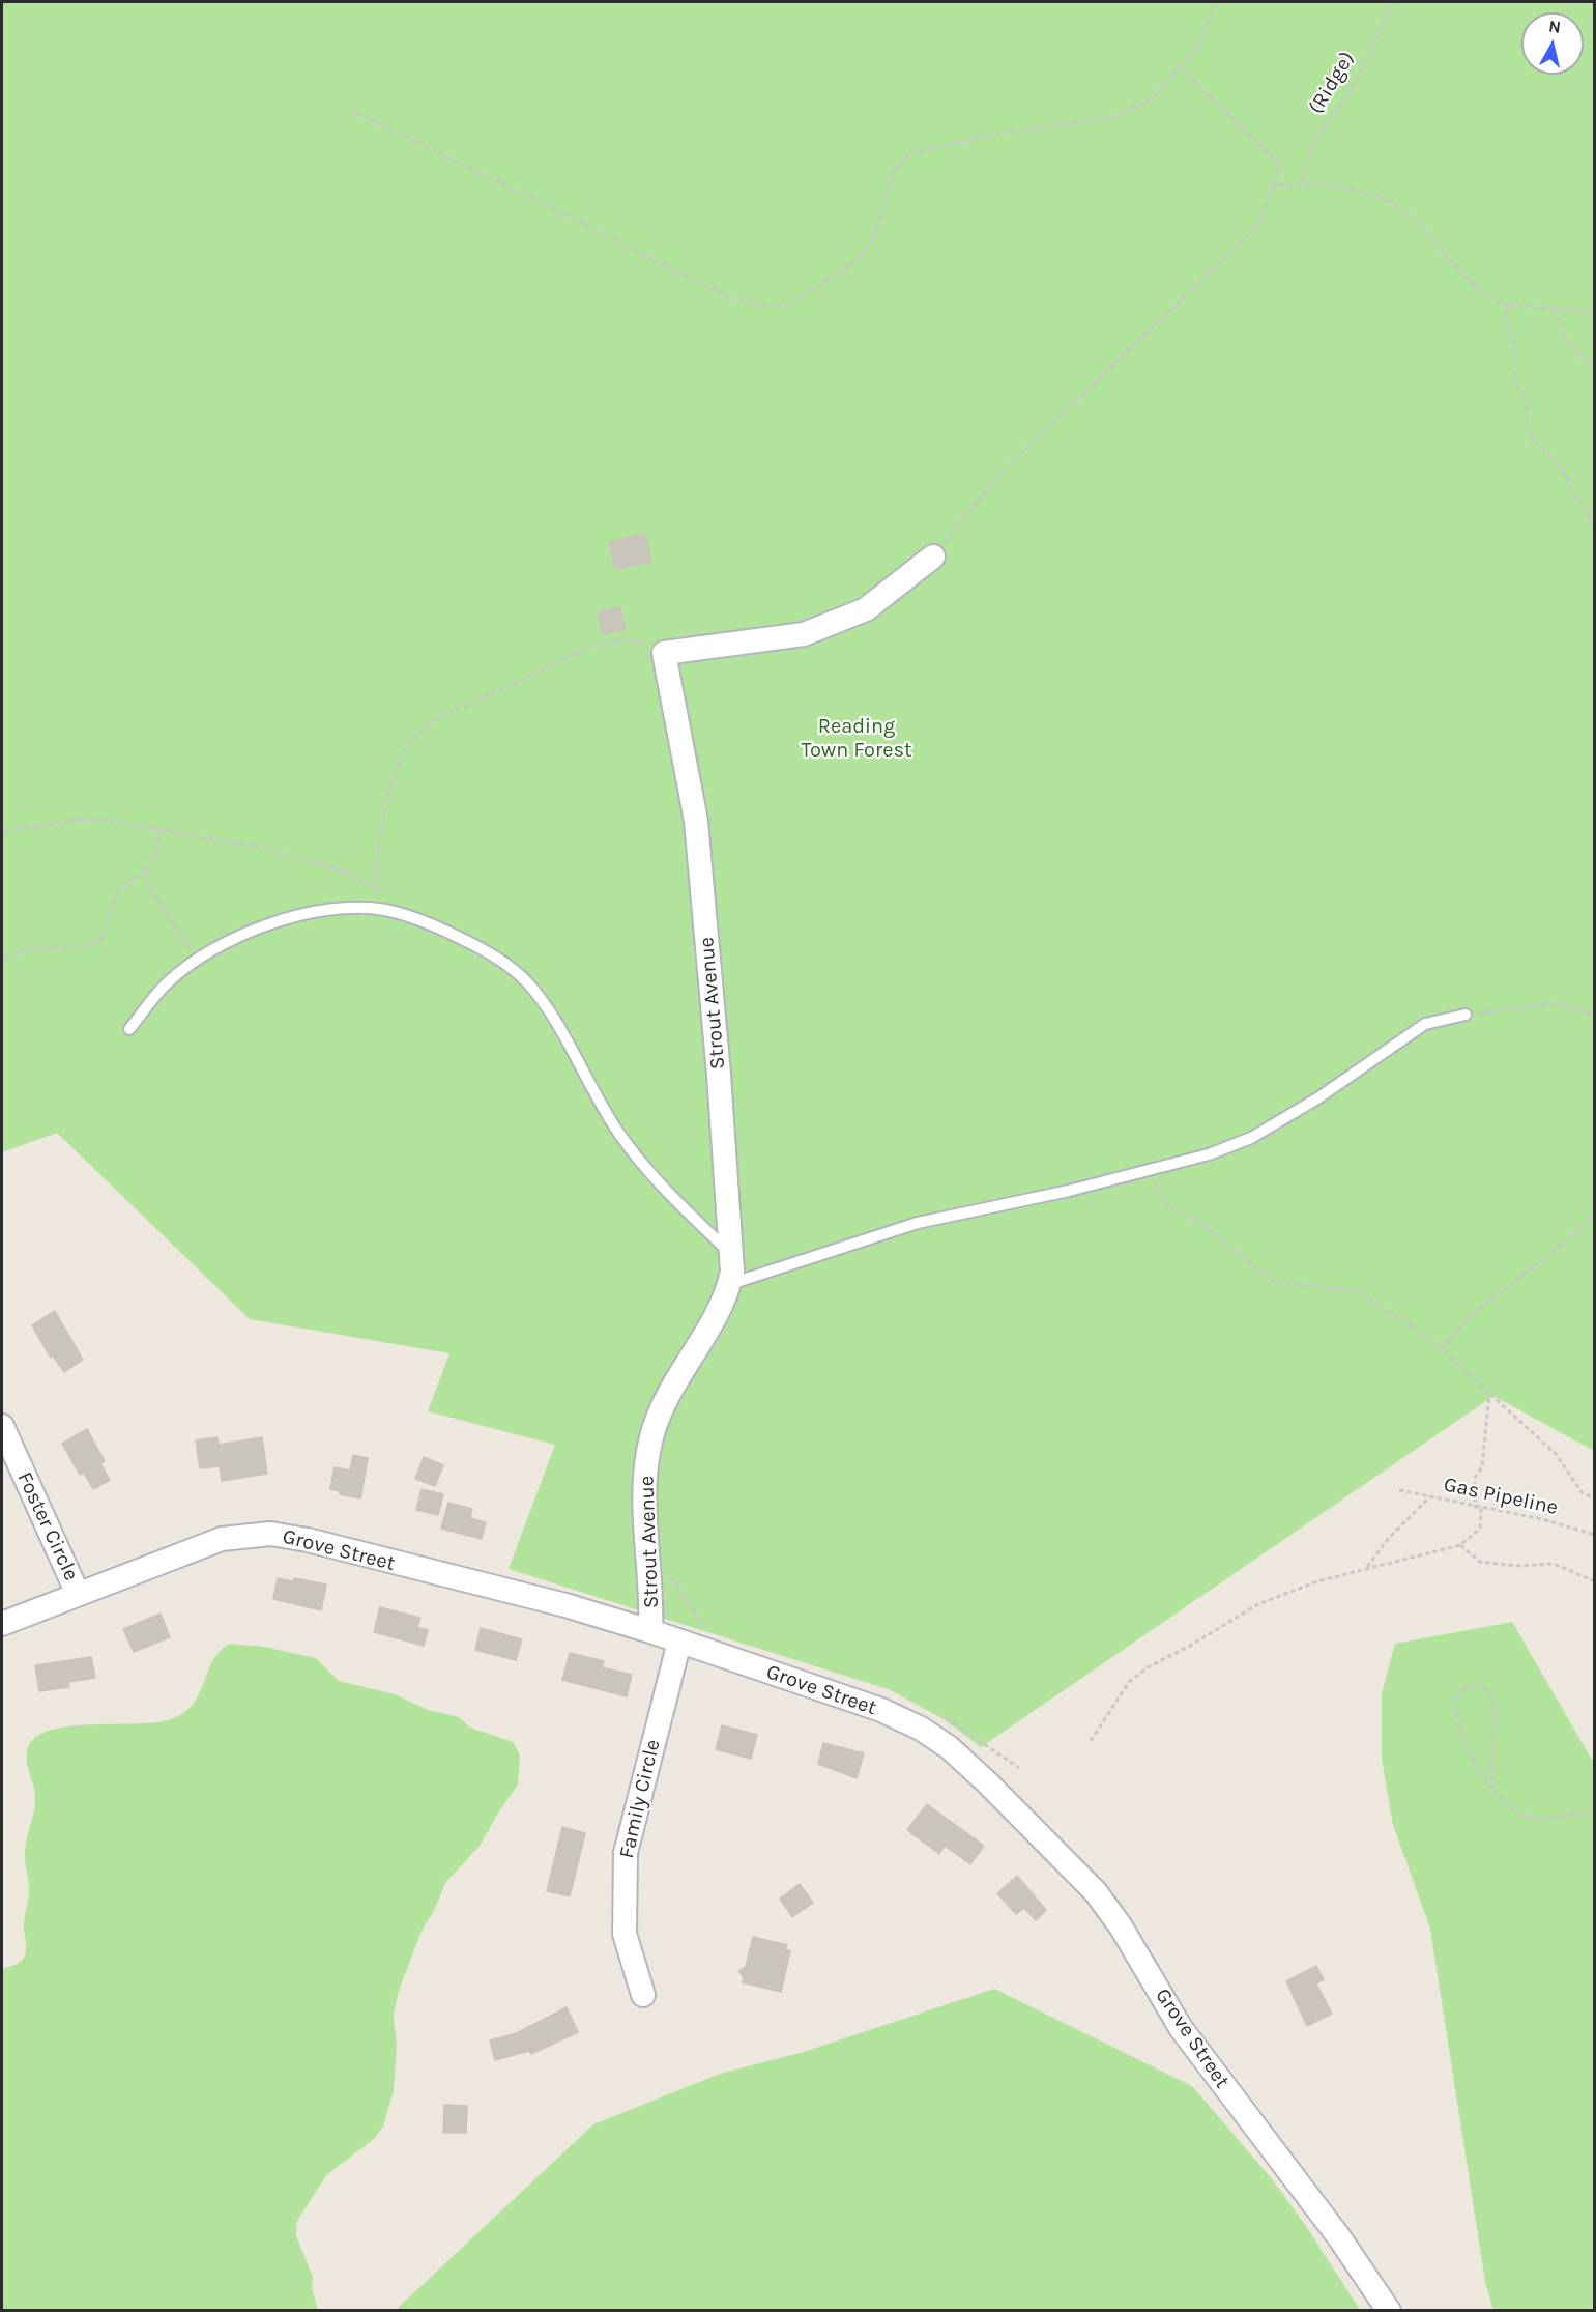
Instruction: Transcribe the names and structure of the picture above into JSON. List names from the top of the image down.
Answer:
{
  "streets": {
    "street": [
      "Strout Avenue",
      "Foster Circle",
      "Grove Street",
      "Family Circle"
    ],
    "path": ["(Ridge)", "Gas Pipeline"]
  },
  "crossings": [
    ["Strout Avenue", "Grove Street"],
    ["Foster Circle", "Grove Street"],
    ["Grove Street", "Family Circle"]
  ],
  "parks": ["Reading Town Forest"],
  "north": "top"
}
